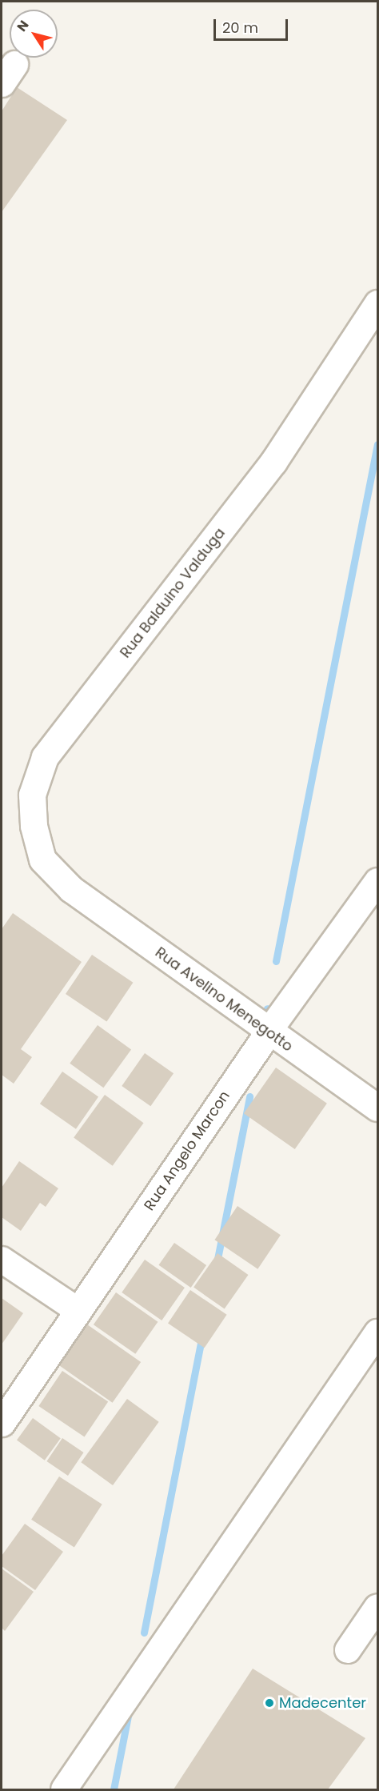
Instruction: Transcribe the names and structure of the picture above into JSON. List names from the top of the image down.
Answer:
{
  "streets": {
    "street": ["Rua Balduino Valduga", "Rua Avelino Menegotto", "Rua Angelo Marcon"]
  },
  "crossings": [
    ["Rua Balduino Valduga", "Rua Avelino Menegotto"],
    ["Rua Avelino Menegotto", "Rua Angelo Marcon"]
  ],
  "places": ["Madecenter"],
  "scale_bar": "20 m",
  "north": "top left"
}
